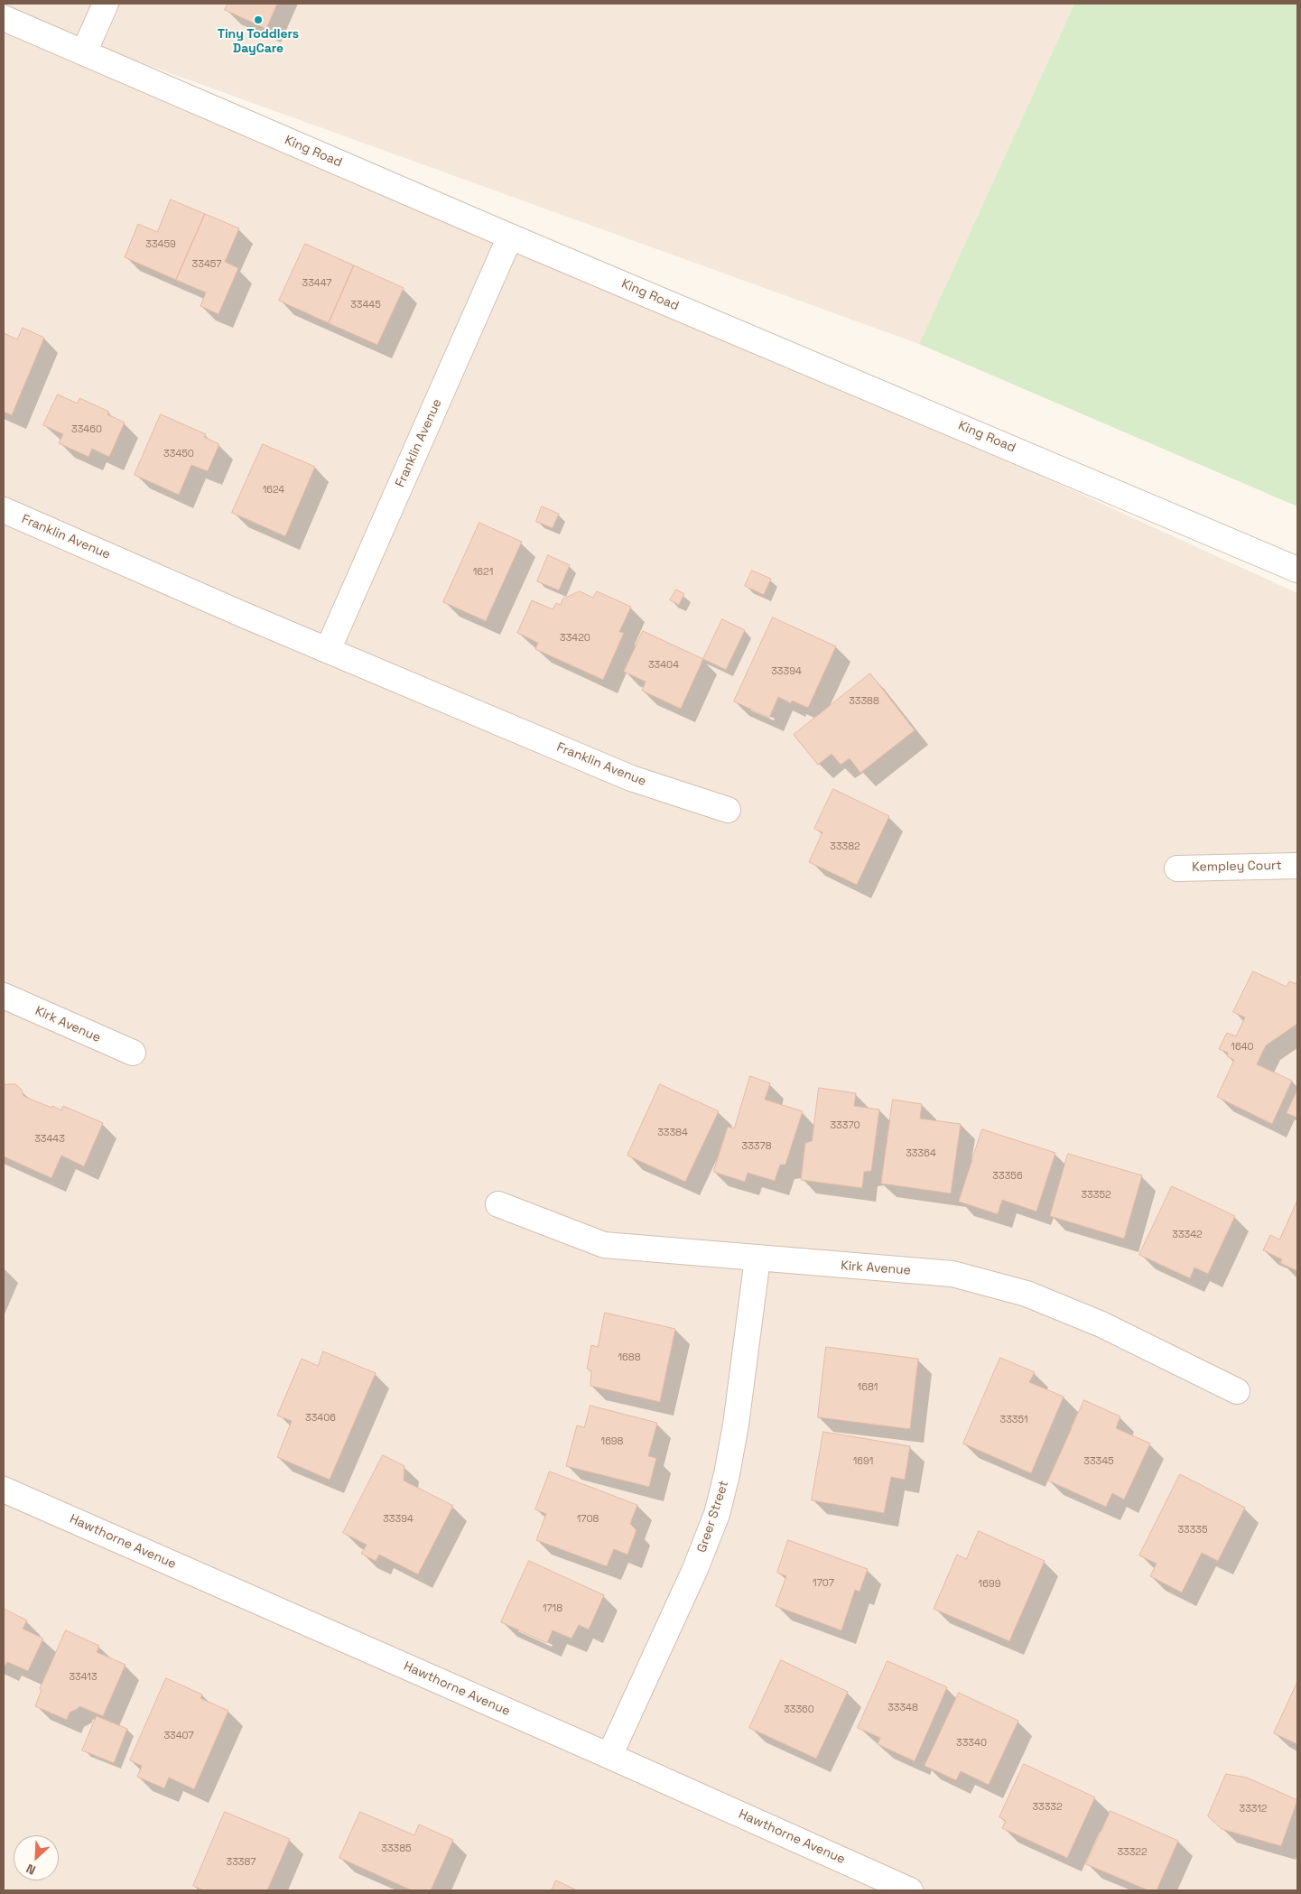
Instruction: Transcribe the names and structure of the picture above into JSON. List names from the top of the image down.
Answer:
{
  "streets": {
    "street": [
      "King Road",
      "Franklin Avenue",
      "Kempley Court",
      "Kirk Avenue",
      "Greer Street",
      "Hawthorne Avenue"
    ]
  },
  "crossings": [
    ["King Road", "Franklin Avenue"],
    ["Kirk Avenue", "Greer Street"],
    ["Greer Street", "Hawthorne Avenue"]
  ],
  "places": ["Tiny Toddlers DayCare"],
  "house_numbers": [
    "33459",
    "33457",
    "33447",
    "33445",
    "33460",
    "33450",
    "1624",
    "1621",
    "33420",
    "33404",
    "33394",
    "33388",
    "33382",
    "1640",
    "33370",
    "33384",
    "33443",
    "33378",
    "33364",
    "33356",
    "33352",
    "33342",
    "1688",
    "1681",
    "33406",
    "33351",
    "1698",
    "1691",
    "33345",
    "33394",
    "1708",
    "33335",
    "1707",
    "1699",
    "1718",
    "33413",
    "33348",
    "33360",
    "33407",
    "33340",
    "33332",
    "33312",
    "33385",
    "33322",
    "33387"
  ],
  "north": "bottom left"
}
